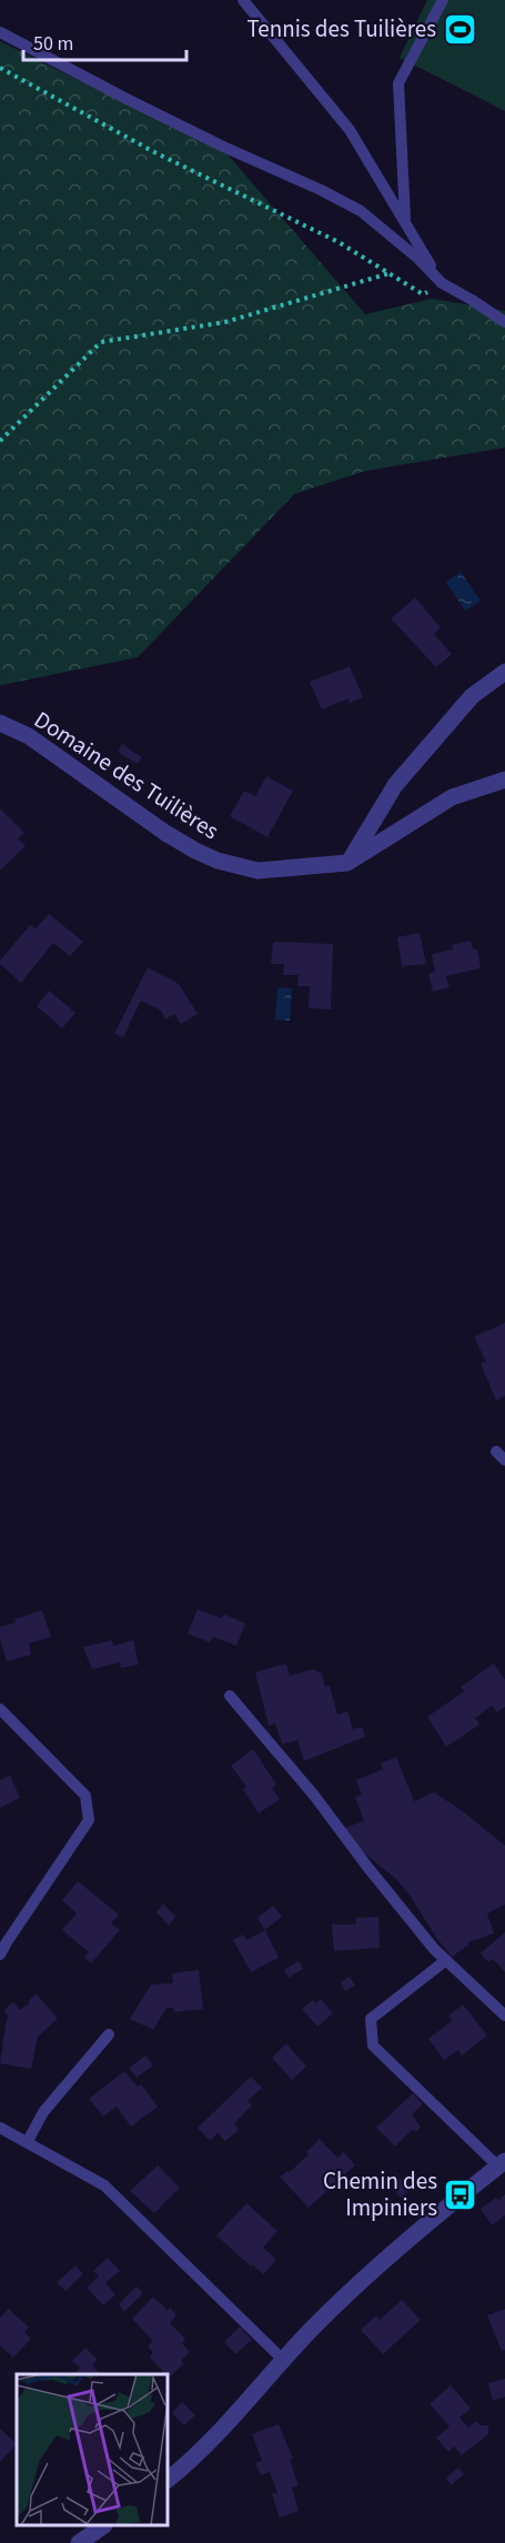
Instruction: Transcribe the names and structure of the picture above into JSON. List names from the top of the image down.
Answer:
{
  "streets": {
    "street": ["Domaine des Tuilières"]
  },
  "places": {
    "sports": ["Tennis des Tuilières"],
    "bus stop": ["Chemin des Impiniers"]
  },
  "scale_bar": "50 m"
}
